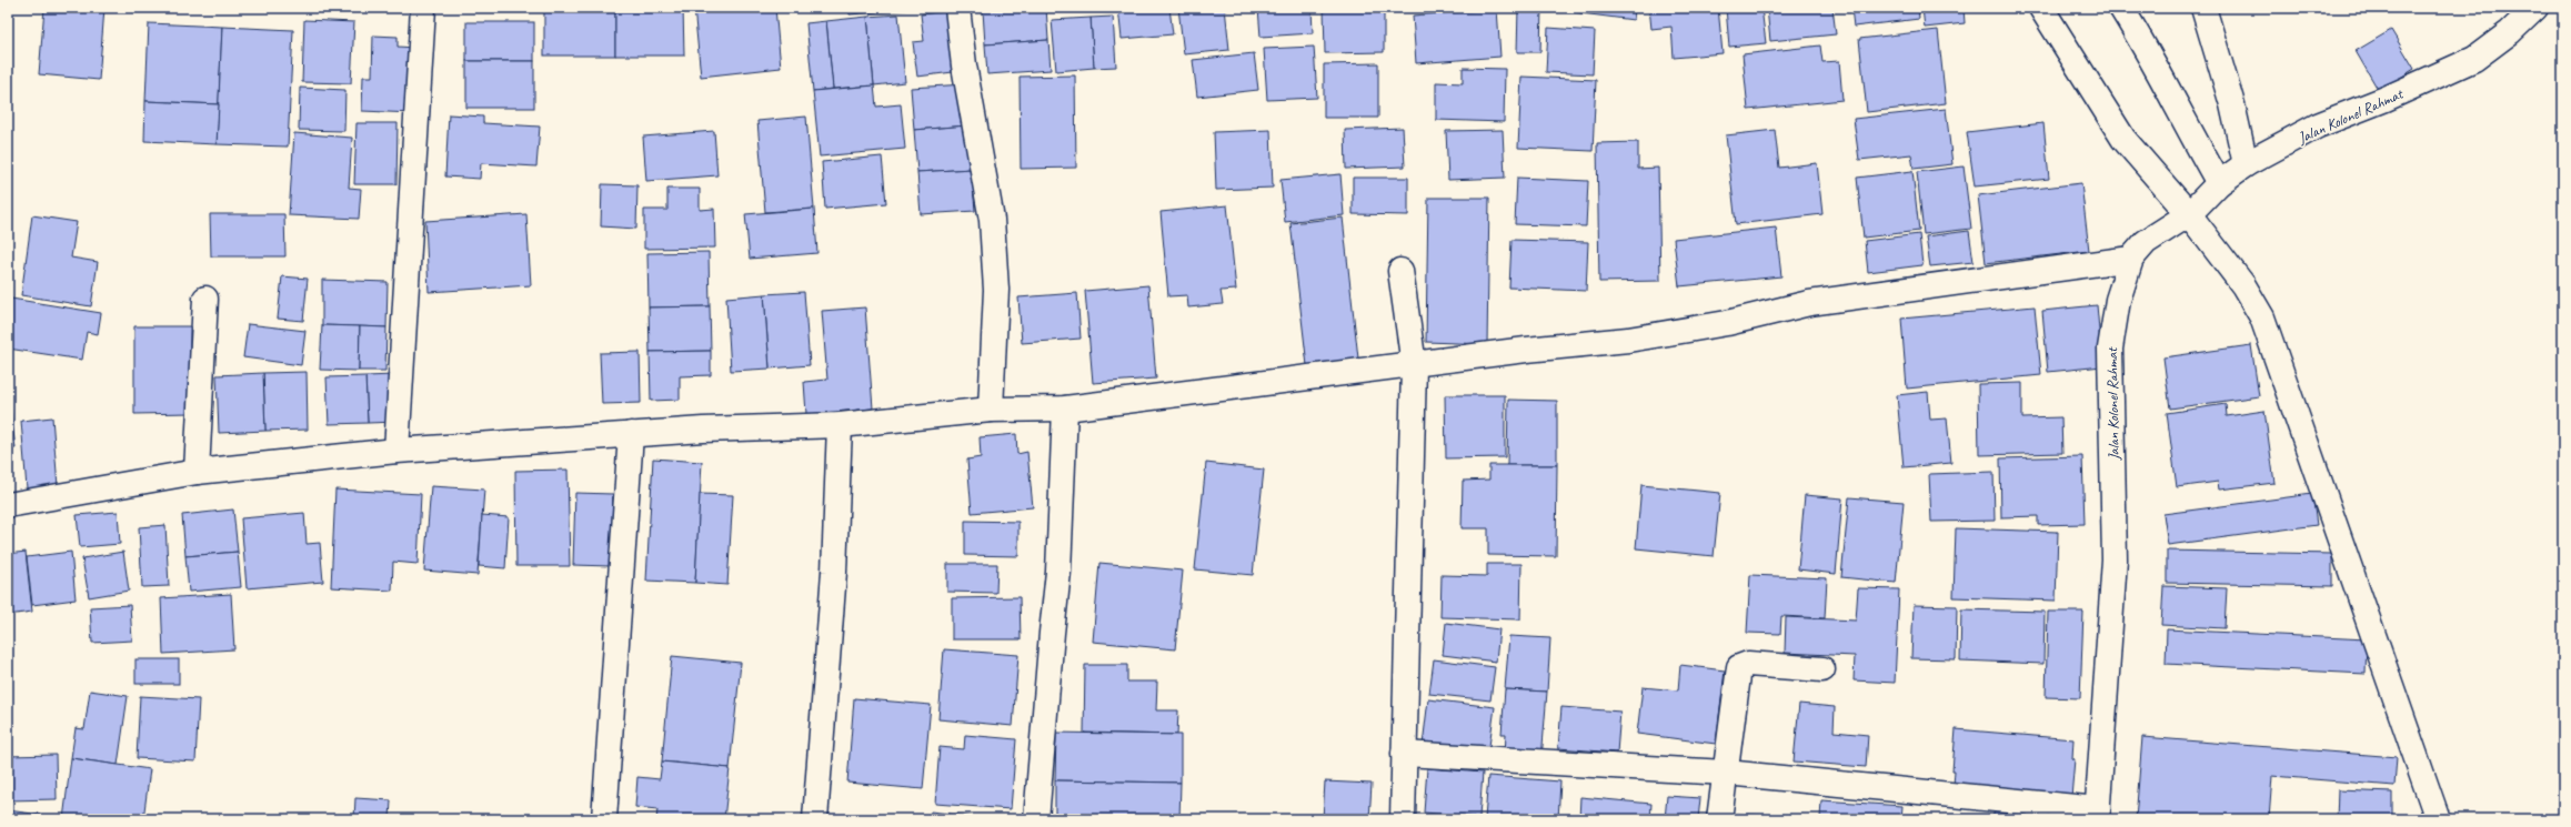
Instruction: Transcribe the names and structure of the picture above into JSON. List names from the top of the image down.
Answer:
{
  "streets": {
    "street": ["Jalan Kolonel Rahmat"]
  }
}
